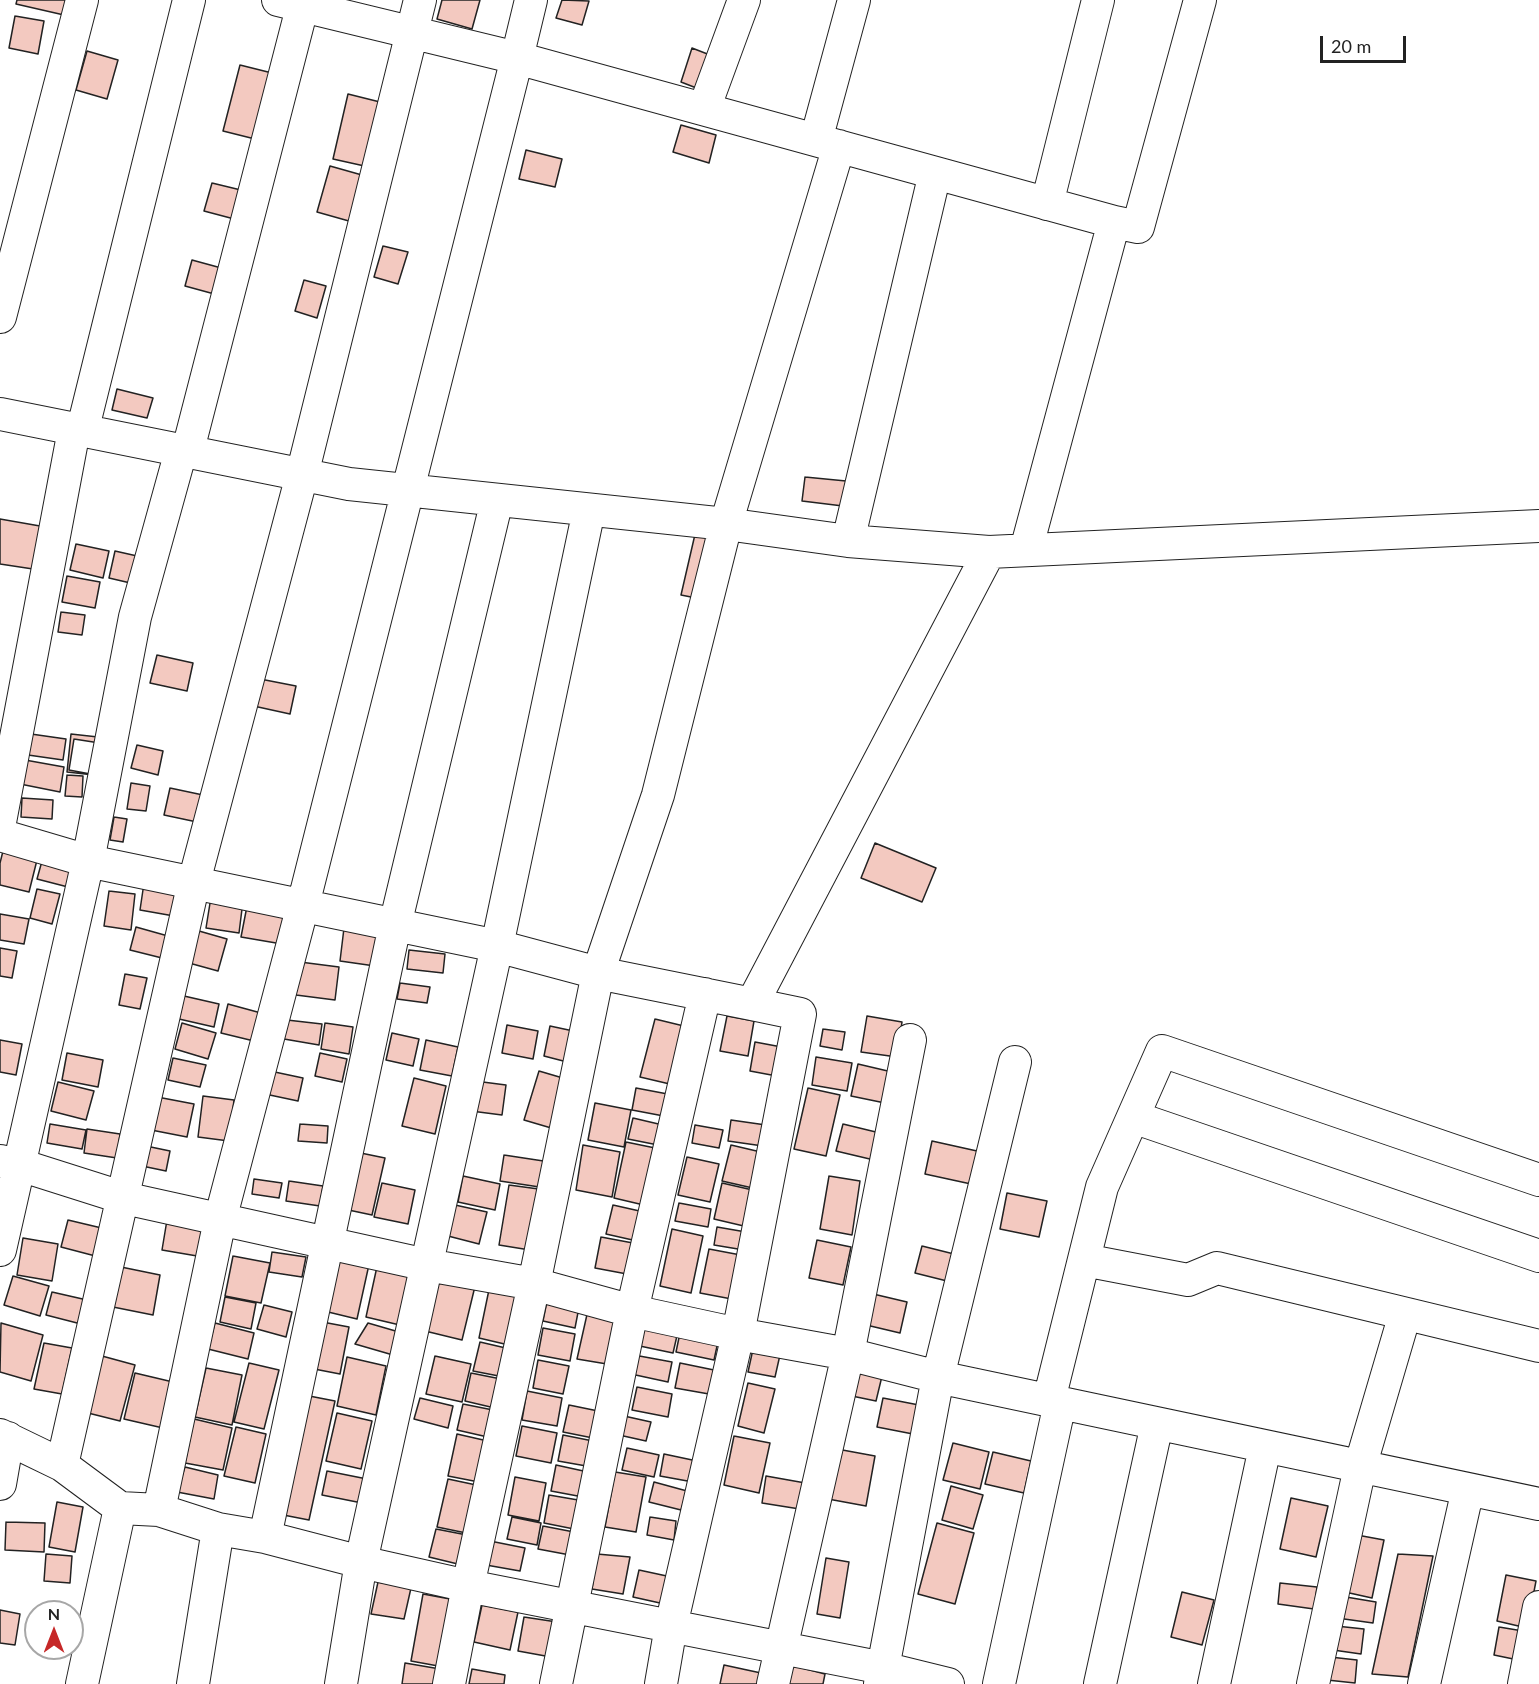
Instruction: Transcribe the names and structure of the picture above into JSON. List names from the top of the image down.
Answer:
{
  "scale_bar": "20 m",
  "north": "top"
}
